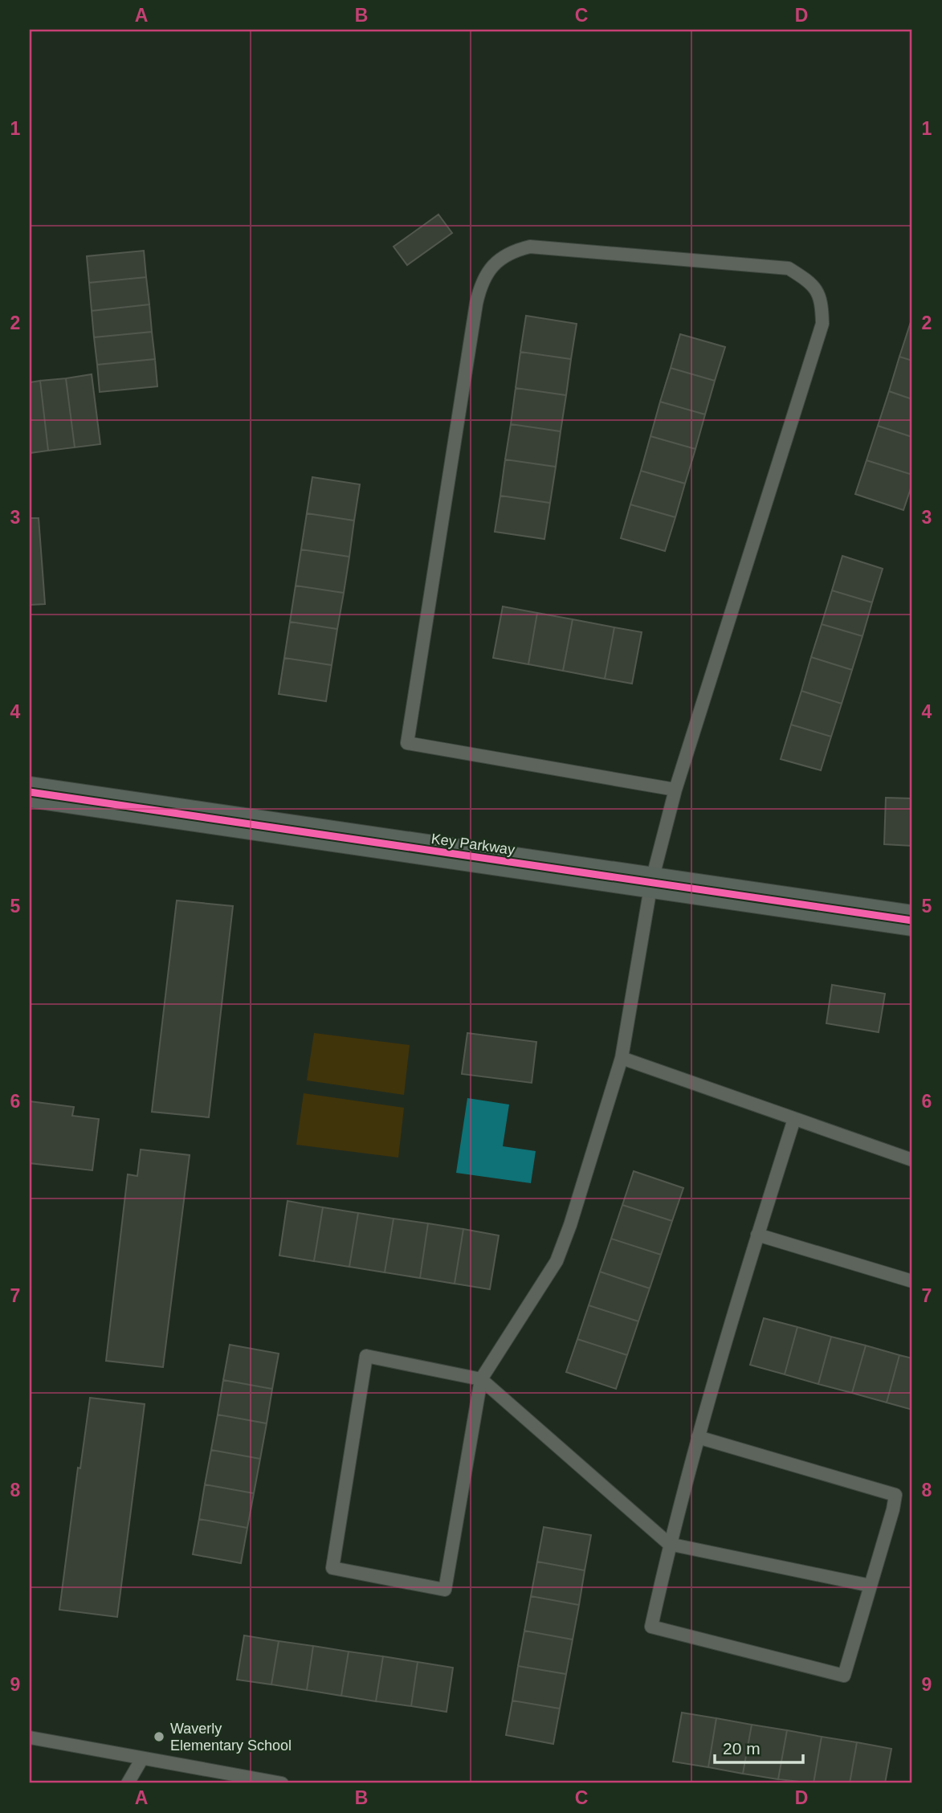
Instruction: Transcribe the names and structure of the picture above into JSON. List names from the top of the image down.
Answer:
{
  "streets": {
    "street": ["Key Parkway"]
  },
  "places": ["Waverly Elementary School"],
  "scale_bar": "20 m",
  "grid": {
    "columns": [
      "A",
      "B",
      "C",
      "D"
    ],
    "rows": [
      "1",
      "2",
      "3",
      "4",
      "5",
      "6",
      "7",
      "8",
      "9"
    ]
  }
}
